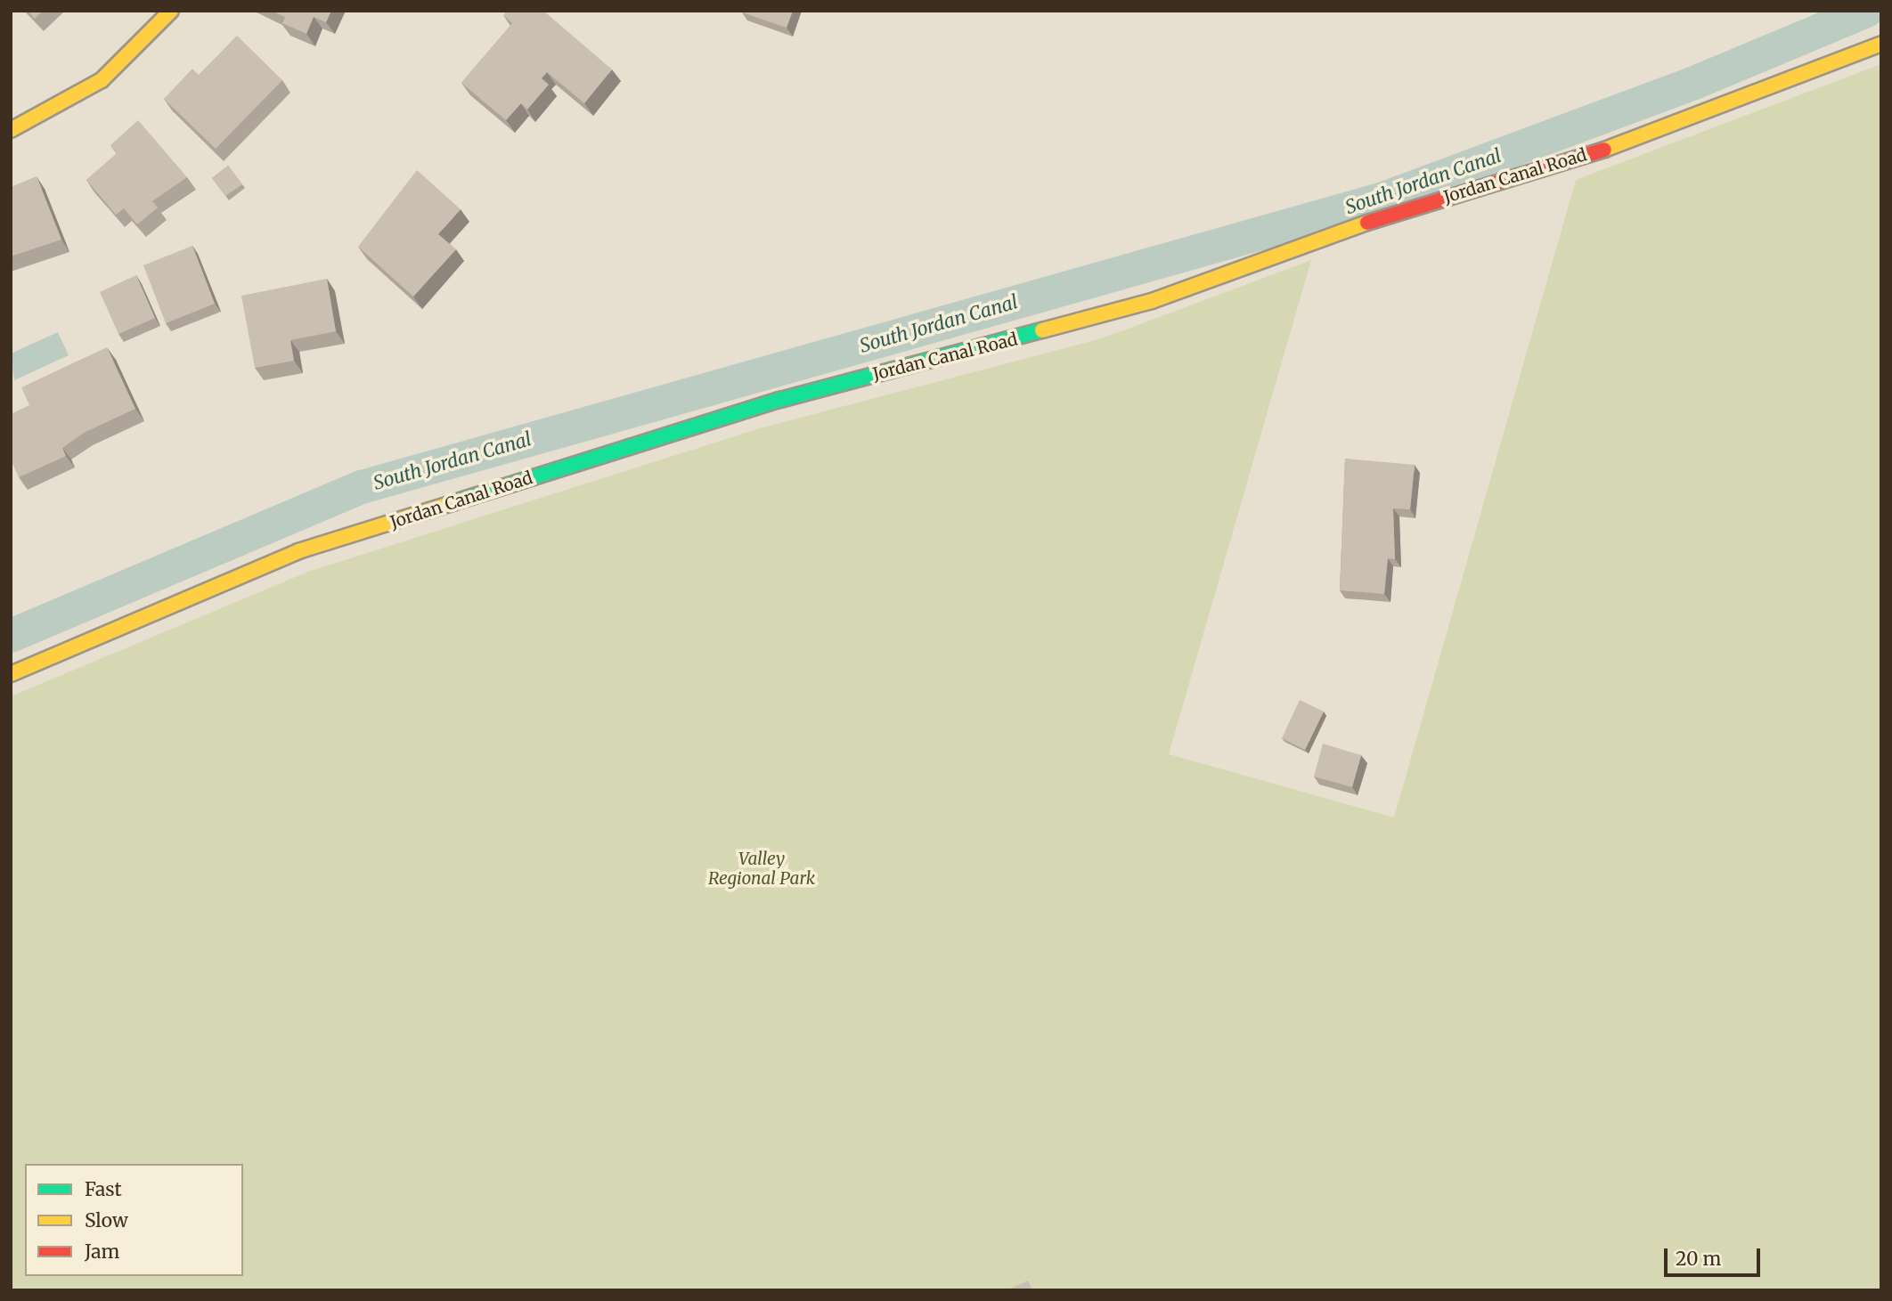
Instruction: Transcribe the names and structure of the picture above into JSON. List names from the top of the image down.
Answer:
{
  "streets": {
    "street": ["Jordan Canal Road"]
  },
  "water": ["South Jordan Canal"],
  "parks": ["Valley Regional Park"],
  "legend": ["Fast", "Slow", "Jam"],
  "scale_bar": "20 m"
}
